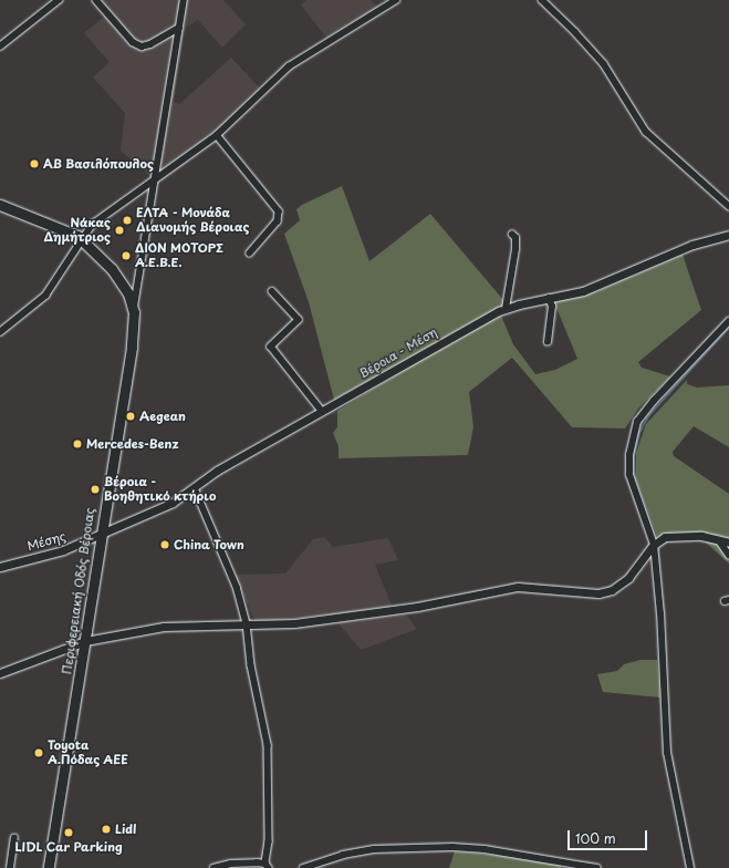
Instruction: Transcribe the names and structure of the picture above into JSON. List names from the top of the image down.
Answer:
{
  "streets": {
    "main road": ["Περιφερειακή Οδός Βέροιας"],
    "street": ["Βέροια - Μέση", "Μέσης"]
  },
  "crossings": [
    ["Βέροια - Μέση", "Μέσης"],
    ["Βέροια - Μέση", "Περιφερειακή Οδός Βέροιας"],
    ["Μέσης", "Περιφερειακή Οδός Βέροιας"]
  ],
  "places": [
    "ΑΒ Βασιλόπουλος",
    "ΕΛΤΑ - Μονάδα Διανομής Βέροιας",
    "Νάκας Δημήτριος",
    "ΔΙΟΝ ΜΟΤΟΡΣ Α.Ε.Β.Ε.",
    "Aegean",
    "Mercedes-Benz",
    "Βέροια - Βοηθητικό κτήριο",
    "China Town",
    "Toyota Α.Πόδας ΑΕΕ",
    "Lidl",
    "LIDL Car Parking"
  ],
  "scale_bar": "100 m"
}
